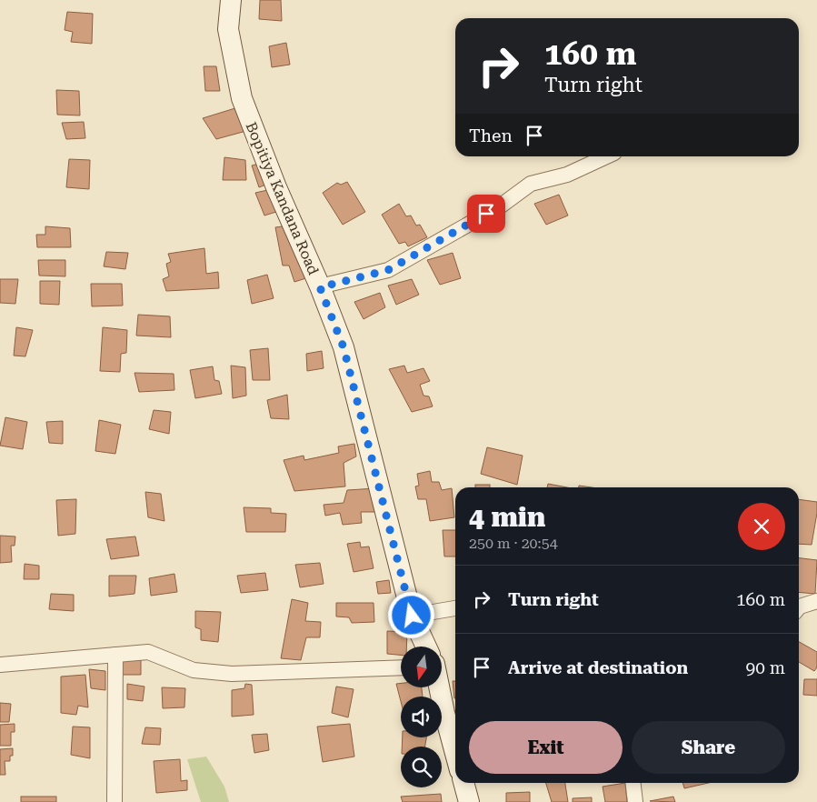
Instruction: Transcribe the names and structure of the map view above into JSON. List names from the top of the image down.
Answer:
{
  "streets": {
    "main road": ["Bopitiya Kandana Road"]
  },
  "north": "bottom",
  "page": {
    "turn": ["160 m", "Turn right"],
    "then": "Then",
    "heading": ["4 min", "250 m · 20:54"],
    "list": [
      {
        "name": "Turn right",
        "value": "160 m"
      },
      {
        "name": "Arrive at destination",
        "value": "90 m"
      }
    ],
    "buttons": ["Exit", "Share"]
  }
}
